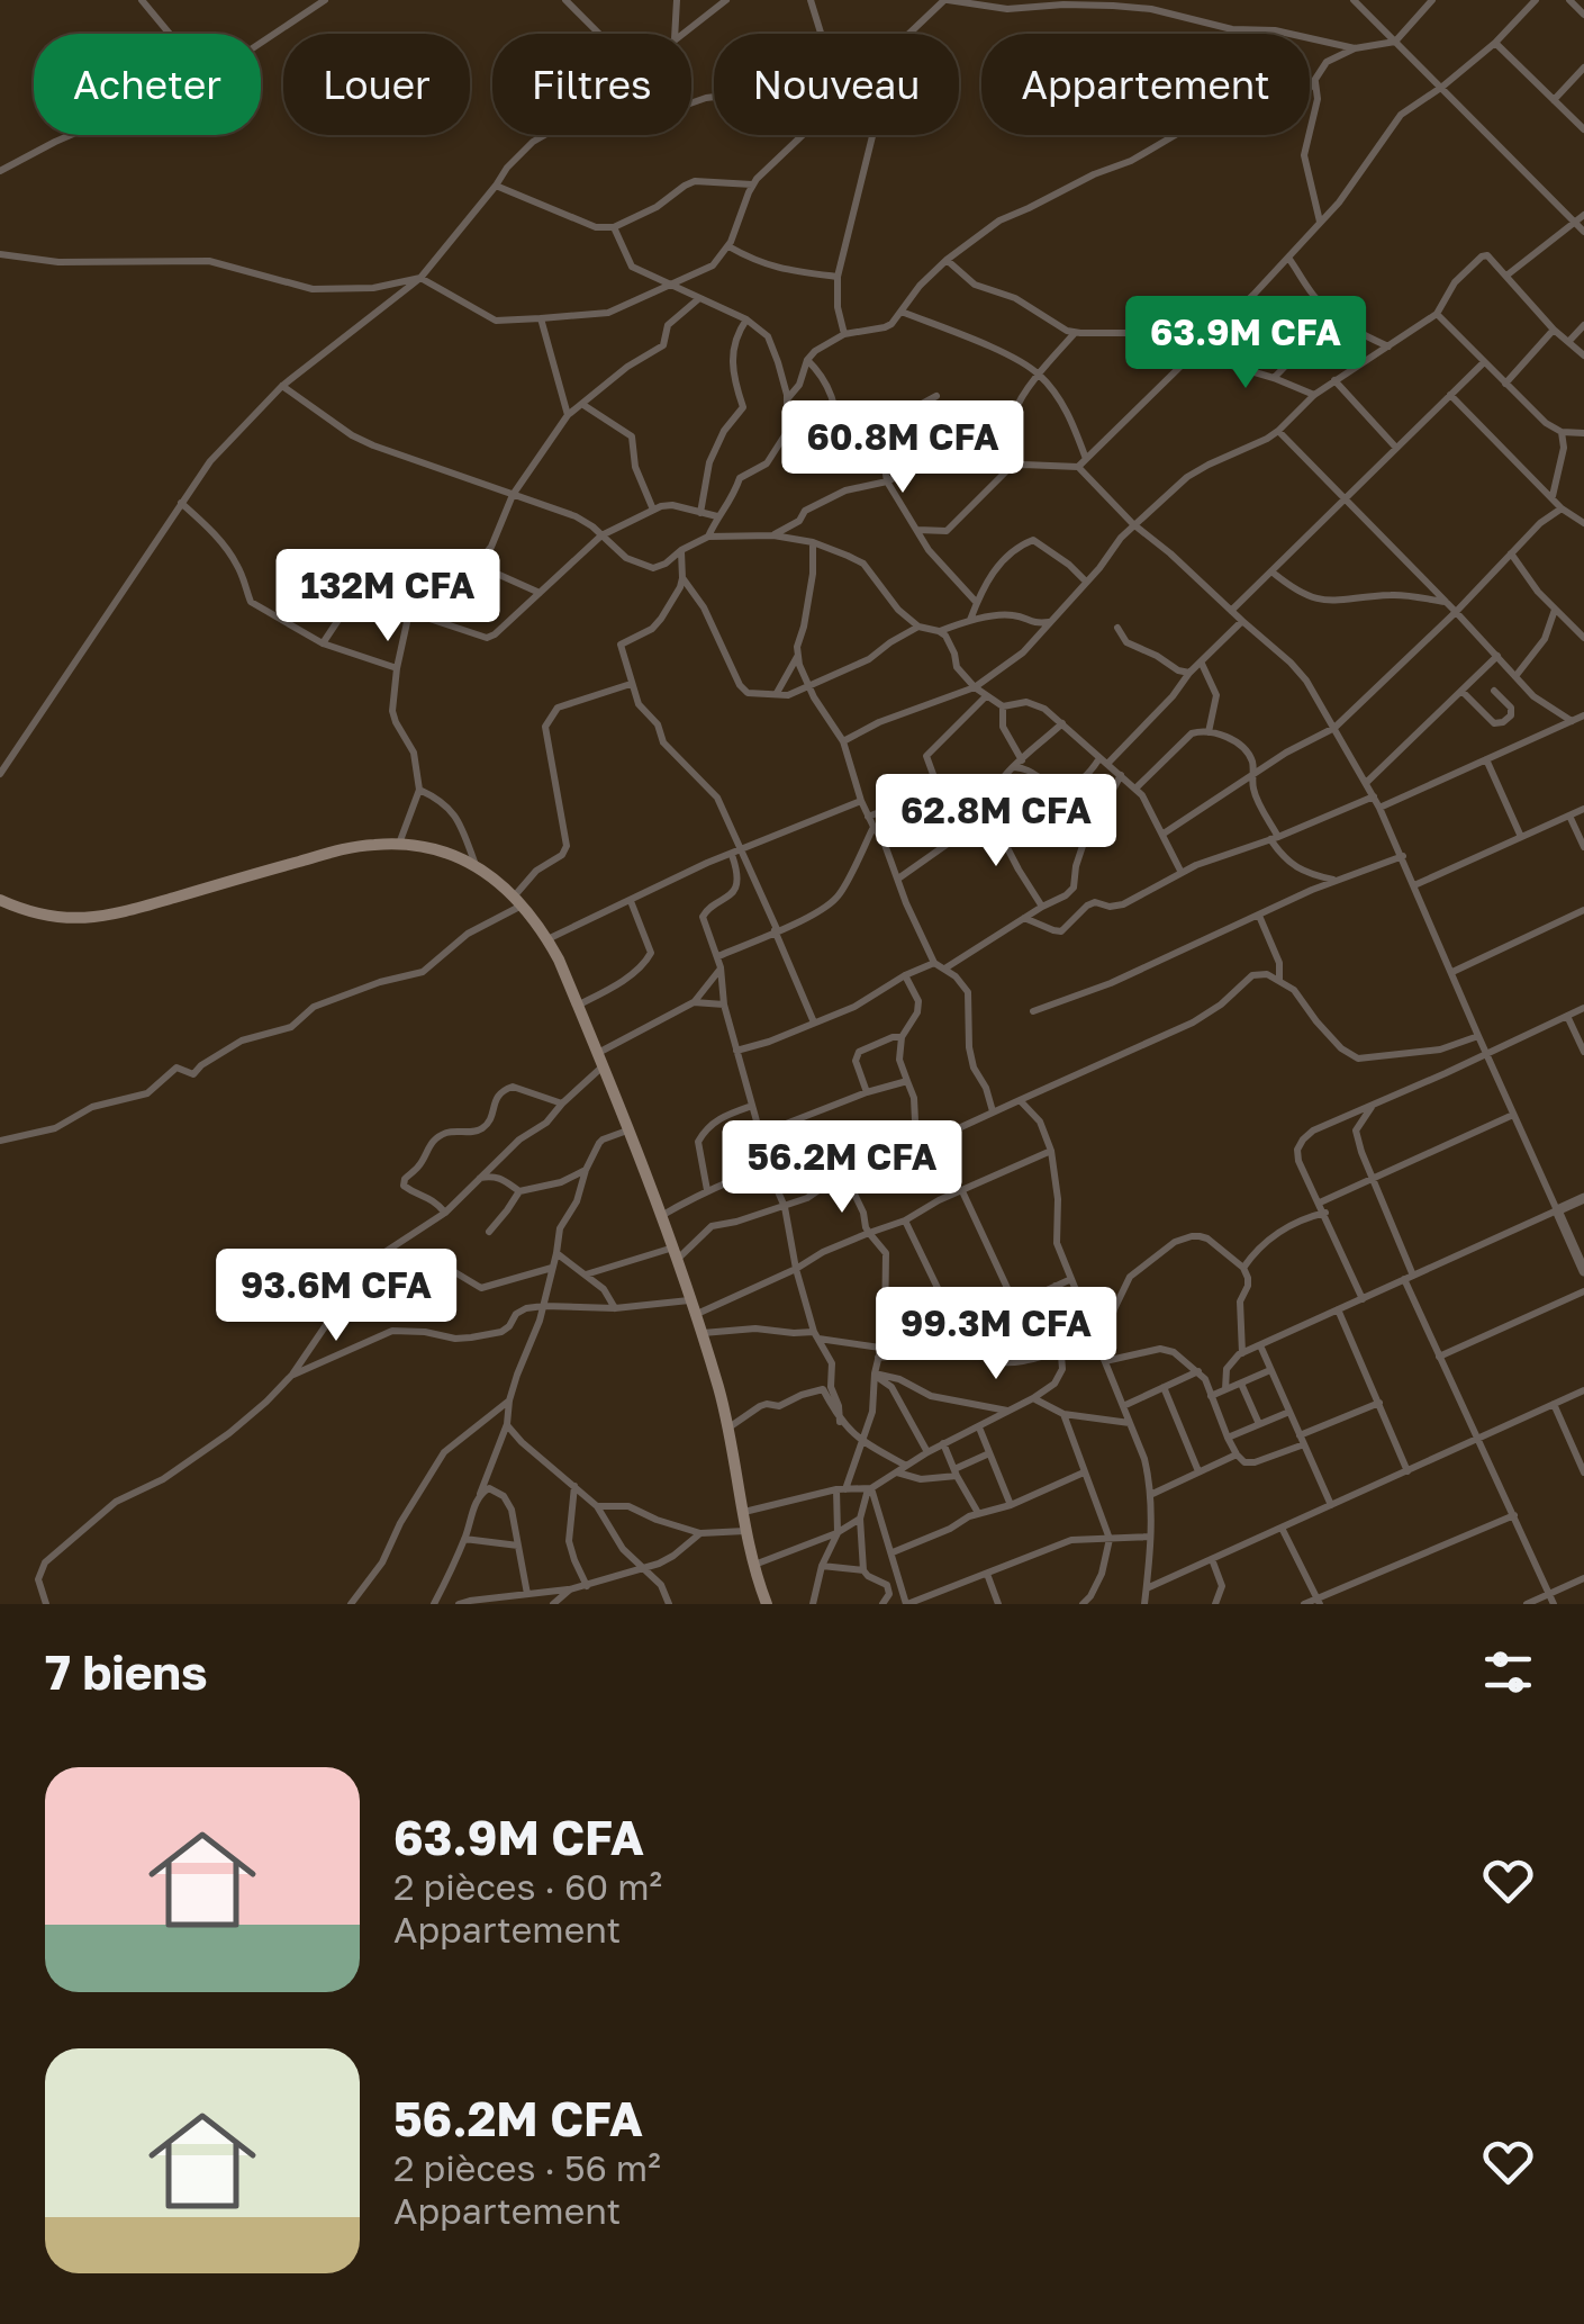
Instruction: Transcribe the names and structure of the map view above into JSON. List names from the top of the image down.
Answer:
{
  "page": {
    "chip": [
      "Acheter",
      "Louer",
      "Filtres",
      "Nouveau",
      "Appartement"
    ],
    "price": [
      "63.9M CFA",
      "60.8M CFA",
      "132M CFA",
      "62.8M CFA",
      "56.2M CFA",
      "93.6M CFA",
      "99.3M CFA"
    ],
    "heading": "7 biens",
    "list": [
      {
        "name": "63.9M CFA",
        "note": "2 pièces · 60 m² · Appartement"
      },
      {
        "name": "56.2M CFA",
        "note": "2 pièces · 56 m² · Appartement"
      }
    ]
  }
}
